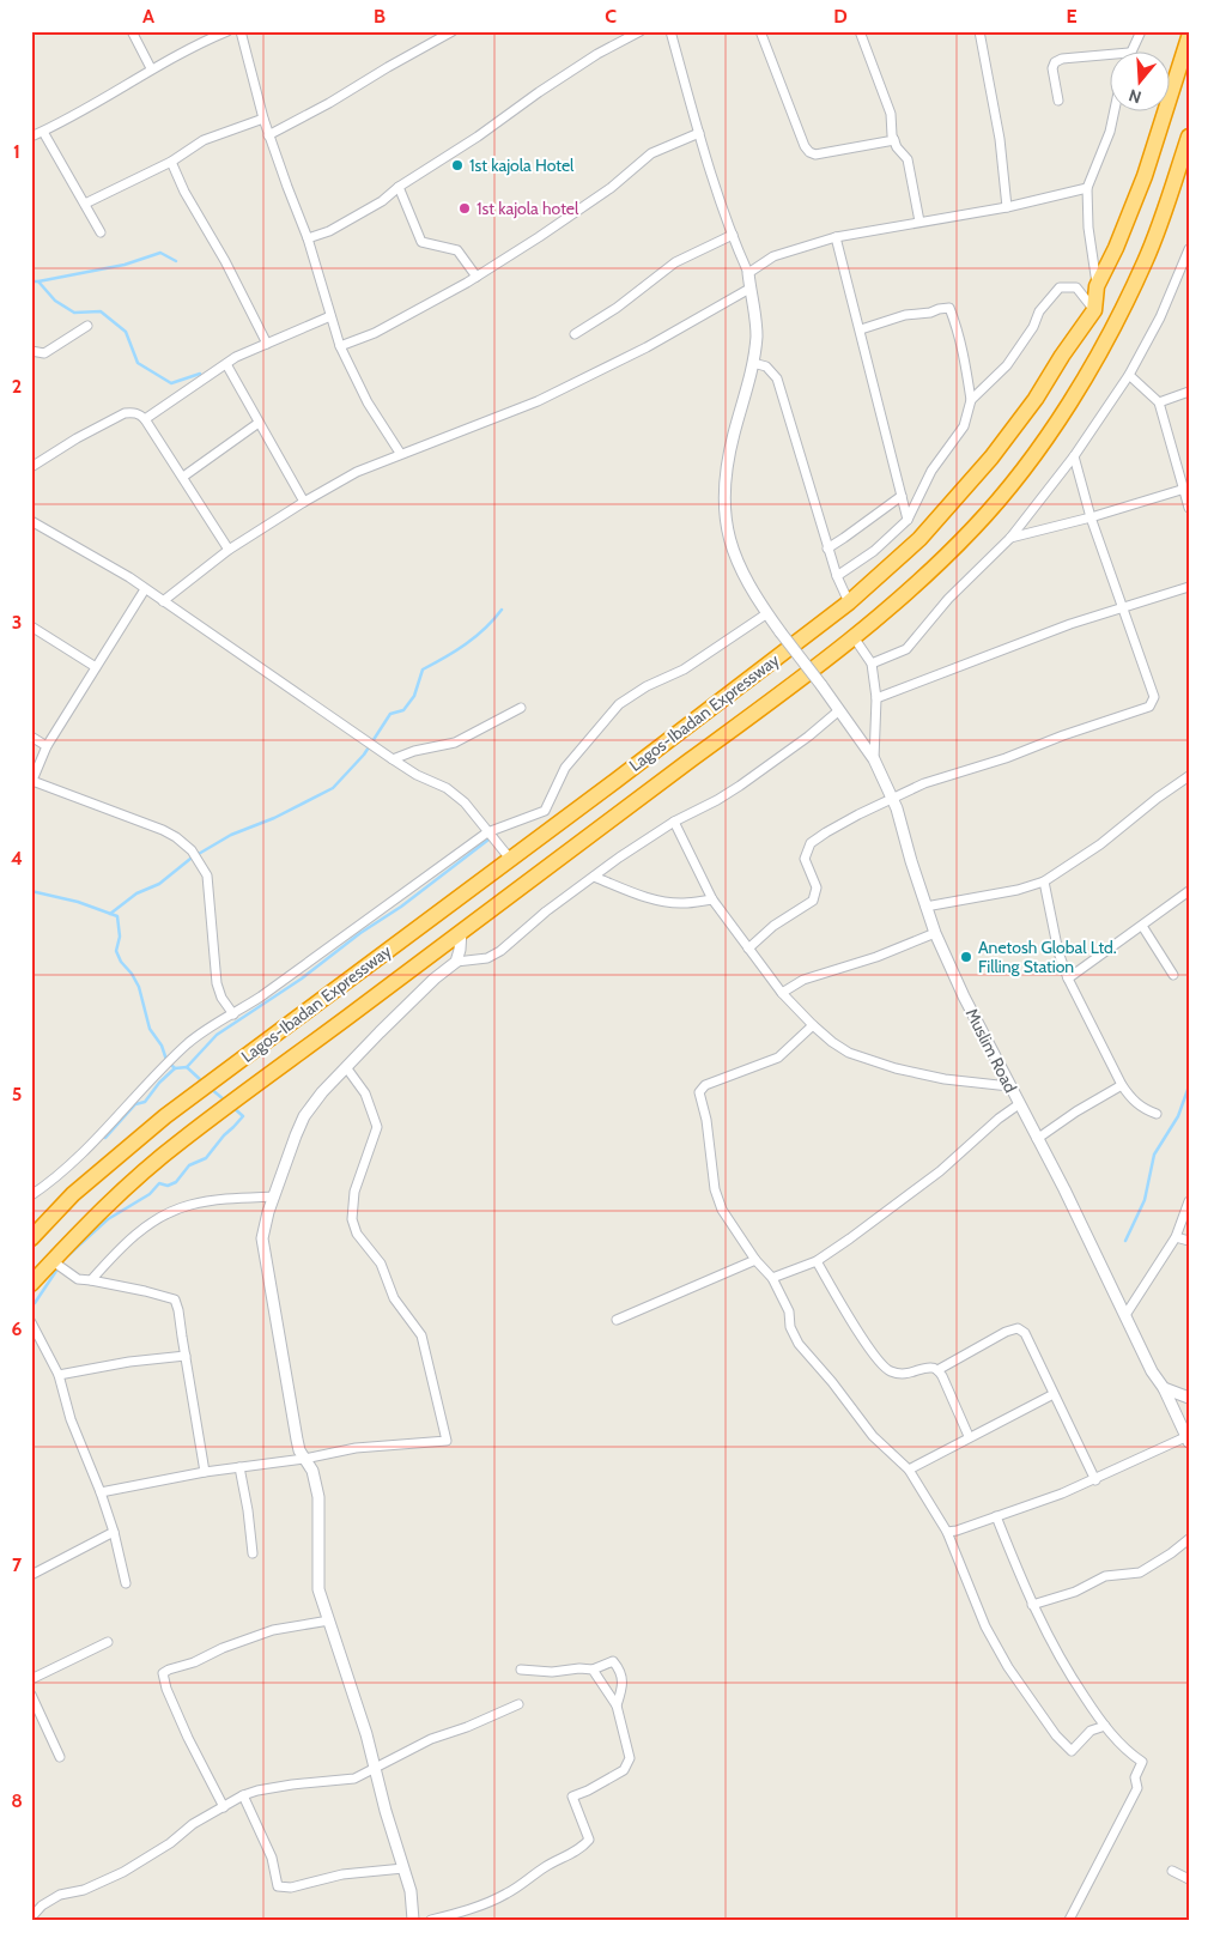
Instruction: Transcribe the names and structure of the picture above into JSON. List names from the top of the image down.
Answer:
{
  "streets": {
    "highway": ["Lagos-Ibadan Expressway"],
    "street": ["Muslim Road"]
  },
  "places": ["1st kajola Hotel", "1st kajola hotel", "Anetosh Global Ltd. Filling Station"],
  "north": "bottom",
  "grid": {
    "columns": [
      "A",
      "B",
      "C",
      "D",
      "E"
    ],
    "rows": [
      "1",
      "2",
      "3",
      "4",
      "5",
      "6",
      "7",
      "8"
    ]
  }
}
